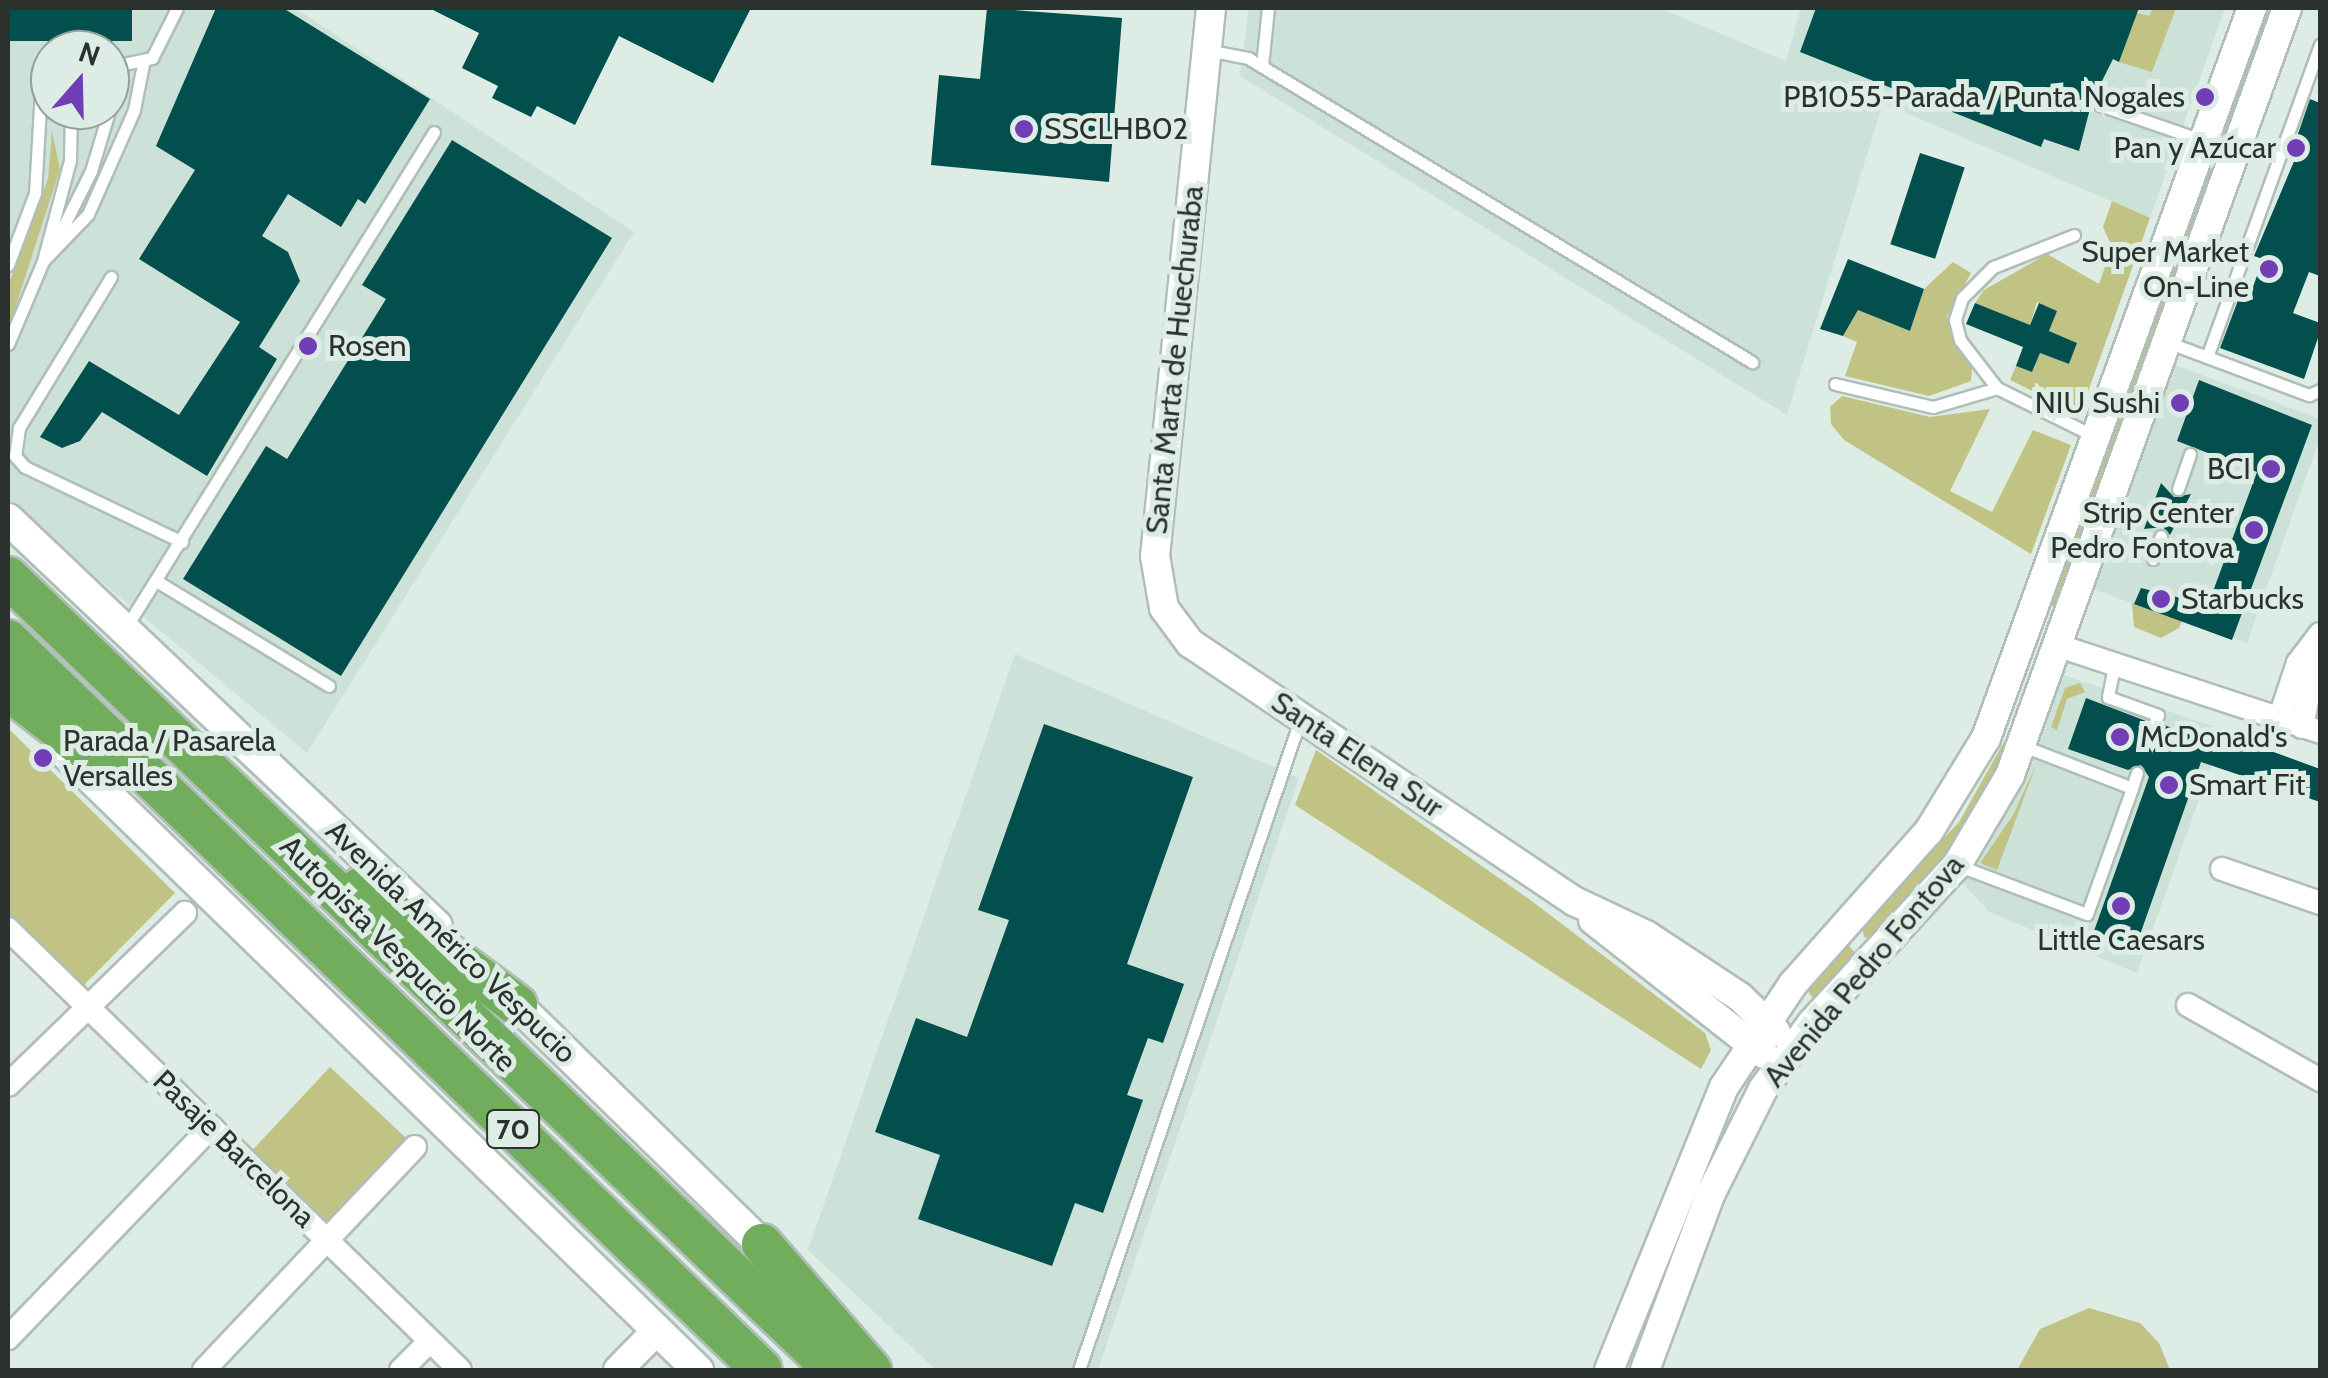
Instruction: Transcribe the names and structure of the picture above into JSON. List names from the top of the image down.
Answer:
{
  "streets": {
    "highway": ["Autopista Vespucio Norte", "70"],
    "main road": ["Avenida Américo Vespucio"],
    "street": [
      "Santa Marta de Huechuraba",
      "Santa Elena Sur",
      "Avenida Pedro Fontova",
      "Pasaje Barcelona"
    ]
  },
  "crossings": [
    ["Santa Marta de Huechuraba", "Santa Elena Sur"],
    ["Santa Elena Sur", "Avenida Pedro Fontova"]
  ],
  "places": [
    "PB1055-Parada / Punta Nogales",
    "SSCLHB02",
    "Pan y Azúcar",
    "Super Market On-Line",
    "Rosen",
    "NIU Sushi",
    "BCI",
    "Strip Center Pedro Fontova",
    "Starbucks",
    "McDonald's",
    "Parada / Pasarela Versalles",
    "Smart Fit",
    "Little Caesars"
  ],
  "north": "top"
}
